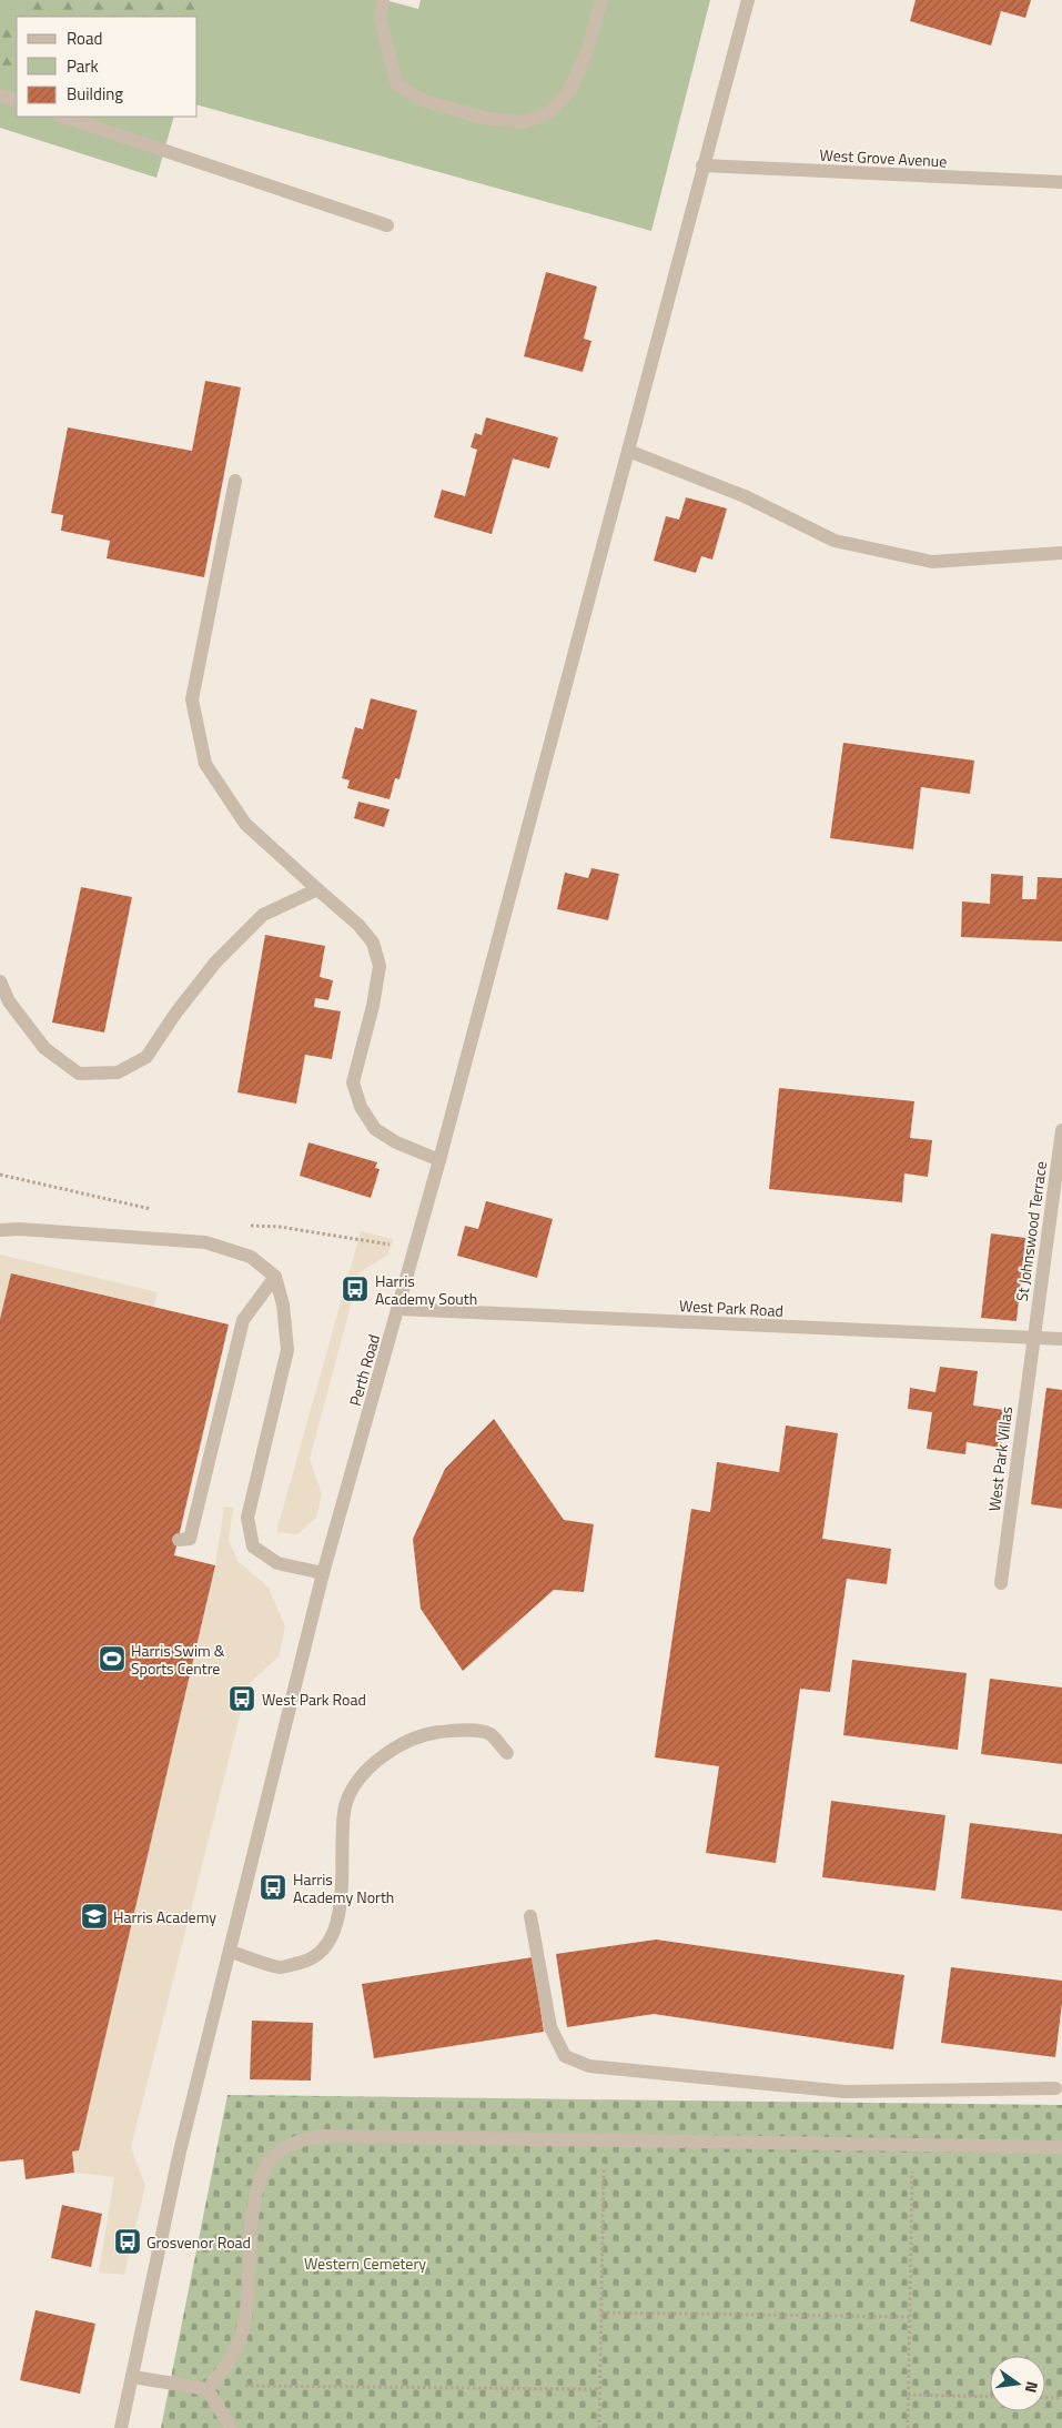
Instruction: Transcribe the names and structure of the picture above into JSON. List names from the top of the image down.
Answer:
{
  "streets": {
    "street": [
      "West Grove Avenue",
      "St Johnswood Terrace",
      "West Park Road",
      "Perth Road",
      "West Park Villas"
    ]
  },
  "crossings": [
    ["West Grove Avenue", "Perth Road"],
    ["St Johnswood Terrace", "West Park Road"],
    ["St Johnswood Terrace", "West Park Villas"],
    ["West Park Road", "Perth Road"],
    ["West Park Road", "West Park Villas"]
  ],
  "parks": ["Western Cemetery"],
  "places": {
    "bus stop": [
      "Harris Academy South",
      "West Park Road",
      "Harris Academy North",
      "Grosvenor Road"
    ],
    "sports": ["Harris Swim & Sports Centre"],
    "school or university": ["Harris Academy"]
  },
  "legend": ["Road", "Park", "Building"],
  "north": "right"
}
